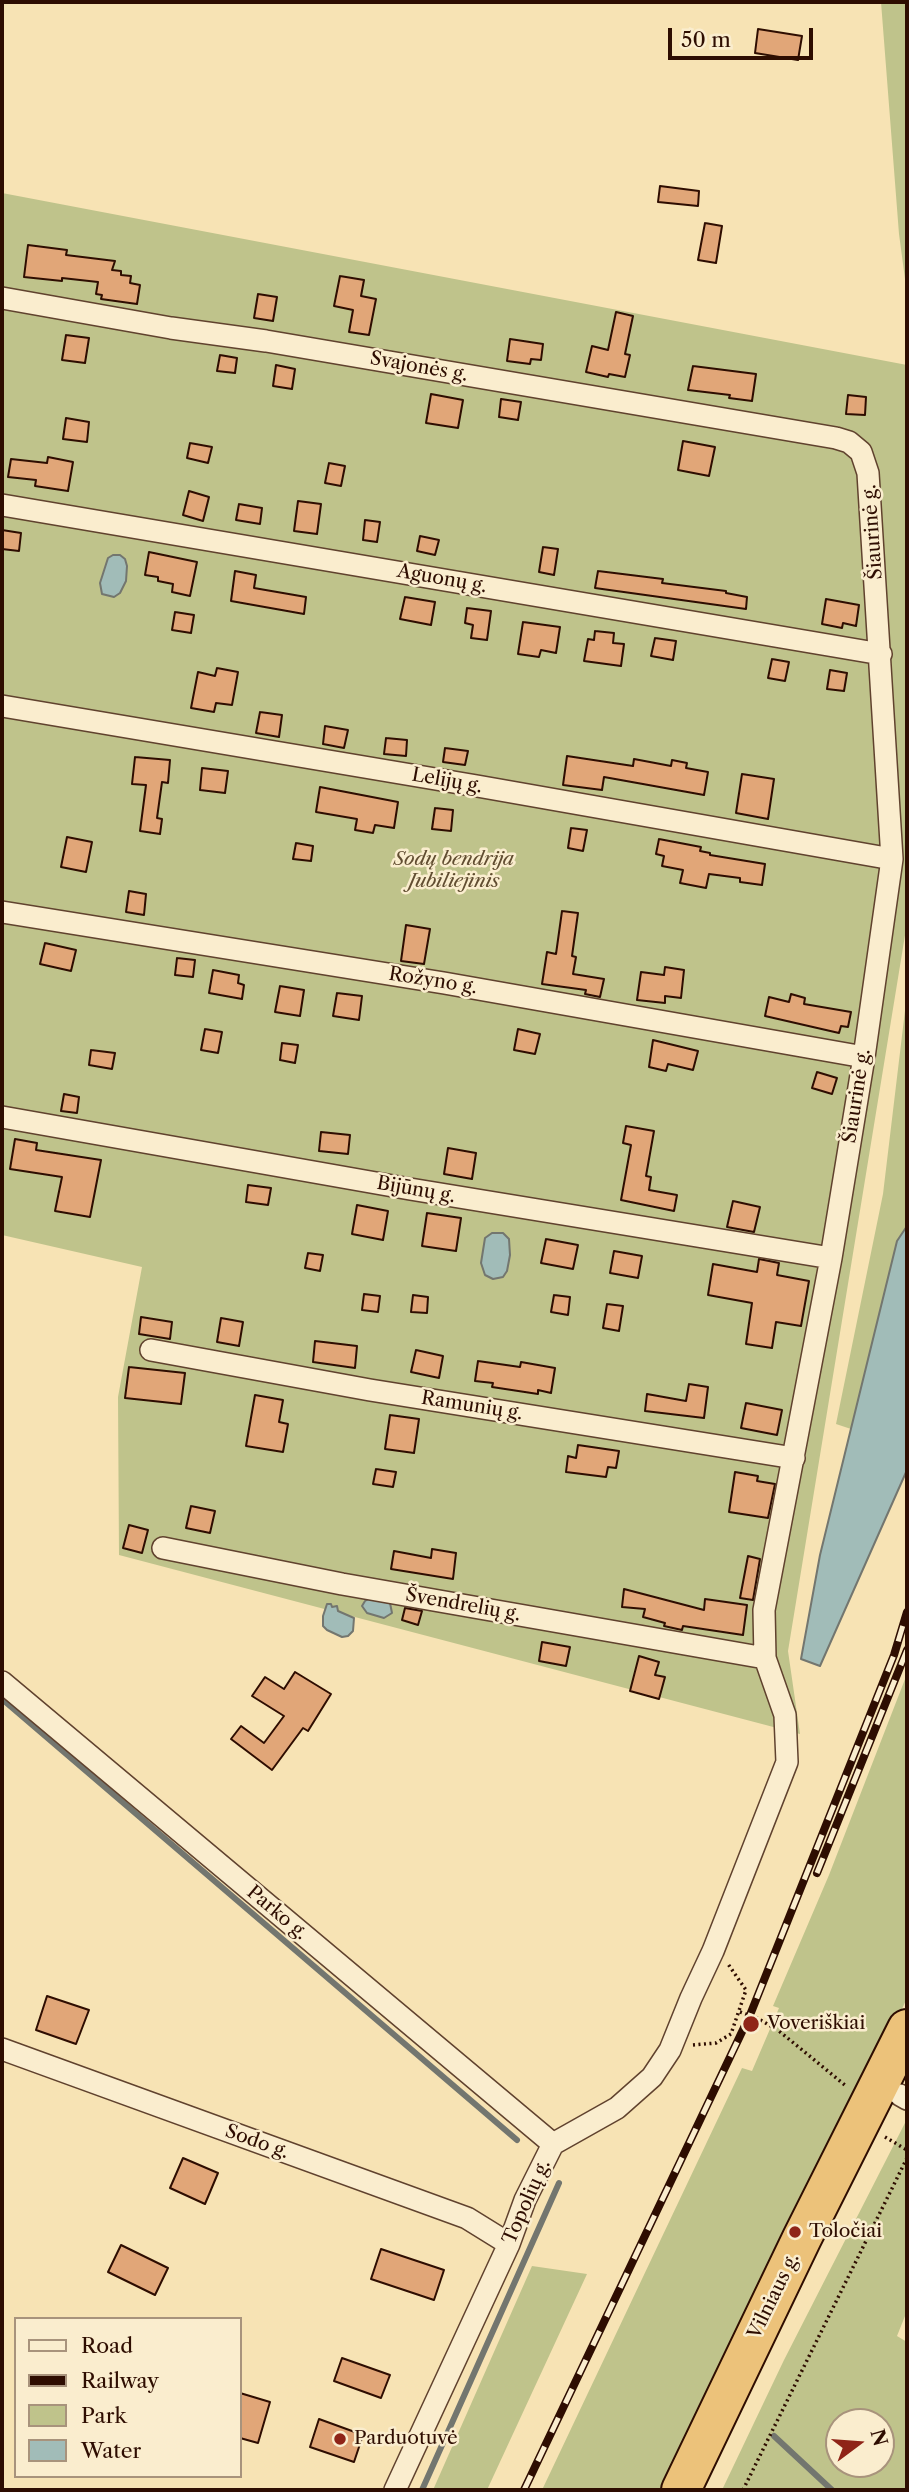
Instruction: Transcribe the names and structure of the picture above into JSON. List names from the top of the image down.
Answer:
{
  "streets": {
    "highway": ["Vilniaus g."],
    "street": [
      "Svajonės g.",
      "Šiaurinė g.",
      "Aguonų g.",
      "Lelijų g.",
      "Rožyno g.",
      "Bijūnų g.",
      "Ramunių g.",
      "Švendrelių g.",
      "Parko g.",
      "Sodo g.",
      "Topolių g."
    ]
  },
  "crossings": [
    ["Svajonės g.", "Šiaurinė g."],
    ["Šiaurinė g.", "Aguonų g."],
    ["Šiaurinė g.", "Lelijų g."],
    ["Šiaurinė g.", "Rožyno g."],
    ["Šiaurinė g.", "Bijūnų g."],
    ["Šiaurinė g.", "Ramunių g."],
    ["Šiaurinė g.", "Švendrelių g."],
    ["Šiaurinė g.", "Topolių g."],
    ["Parko g.", "Topolių g."],
    ["Sodo g.", "Topolių g."]
  ],
  "parks": ["Sodų bendrija Jubiliejinis"],
  "places": ["Voveriškiai", "Toločiai", "Parduotuvė"],
  "legend": [
    "Road",
    "Railway",
    "Park",
    "Water"
  ],
  "scale_bar": "50 m",
  "north": "right"
}
